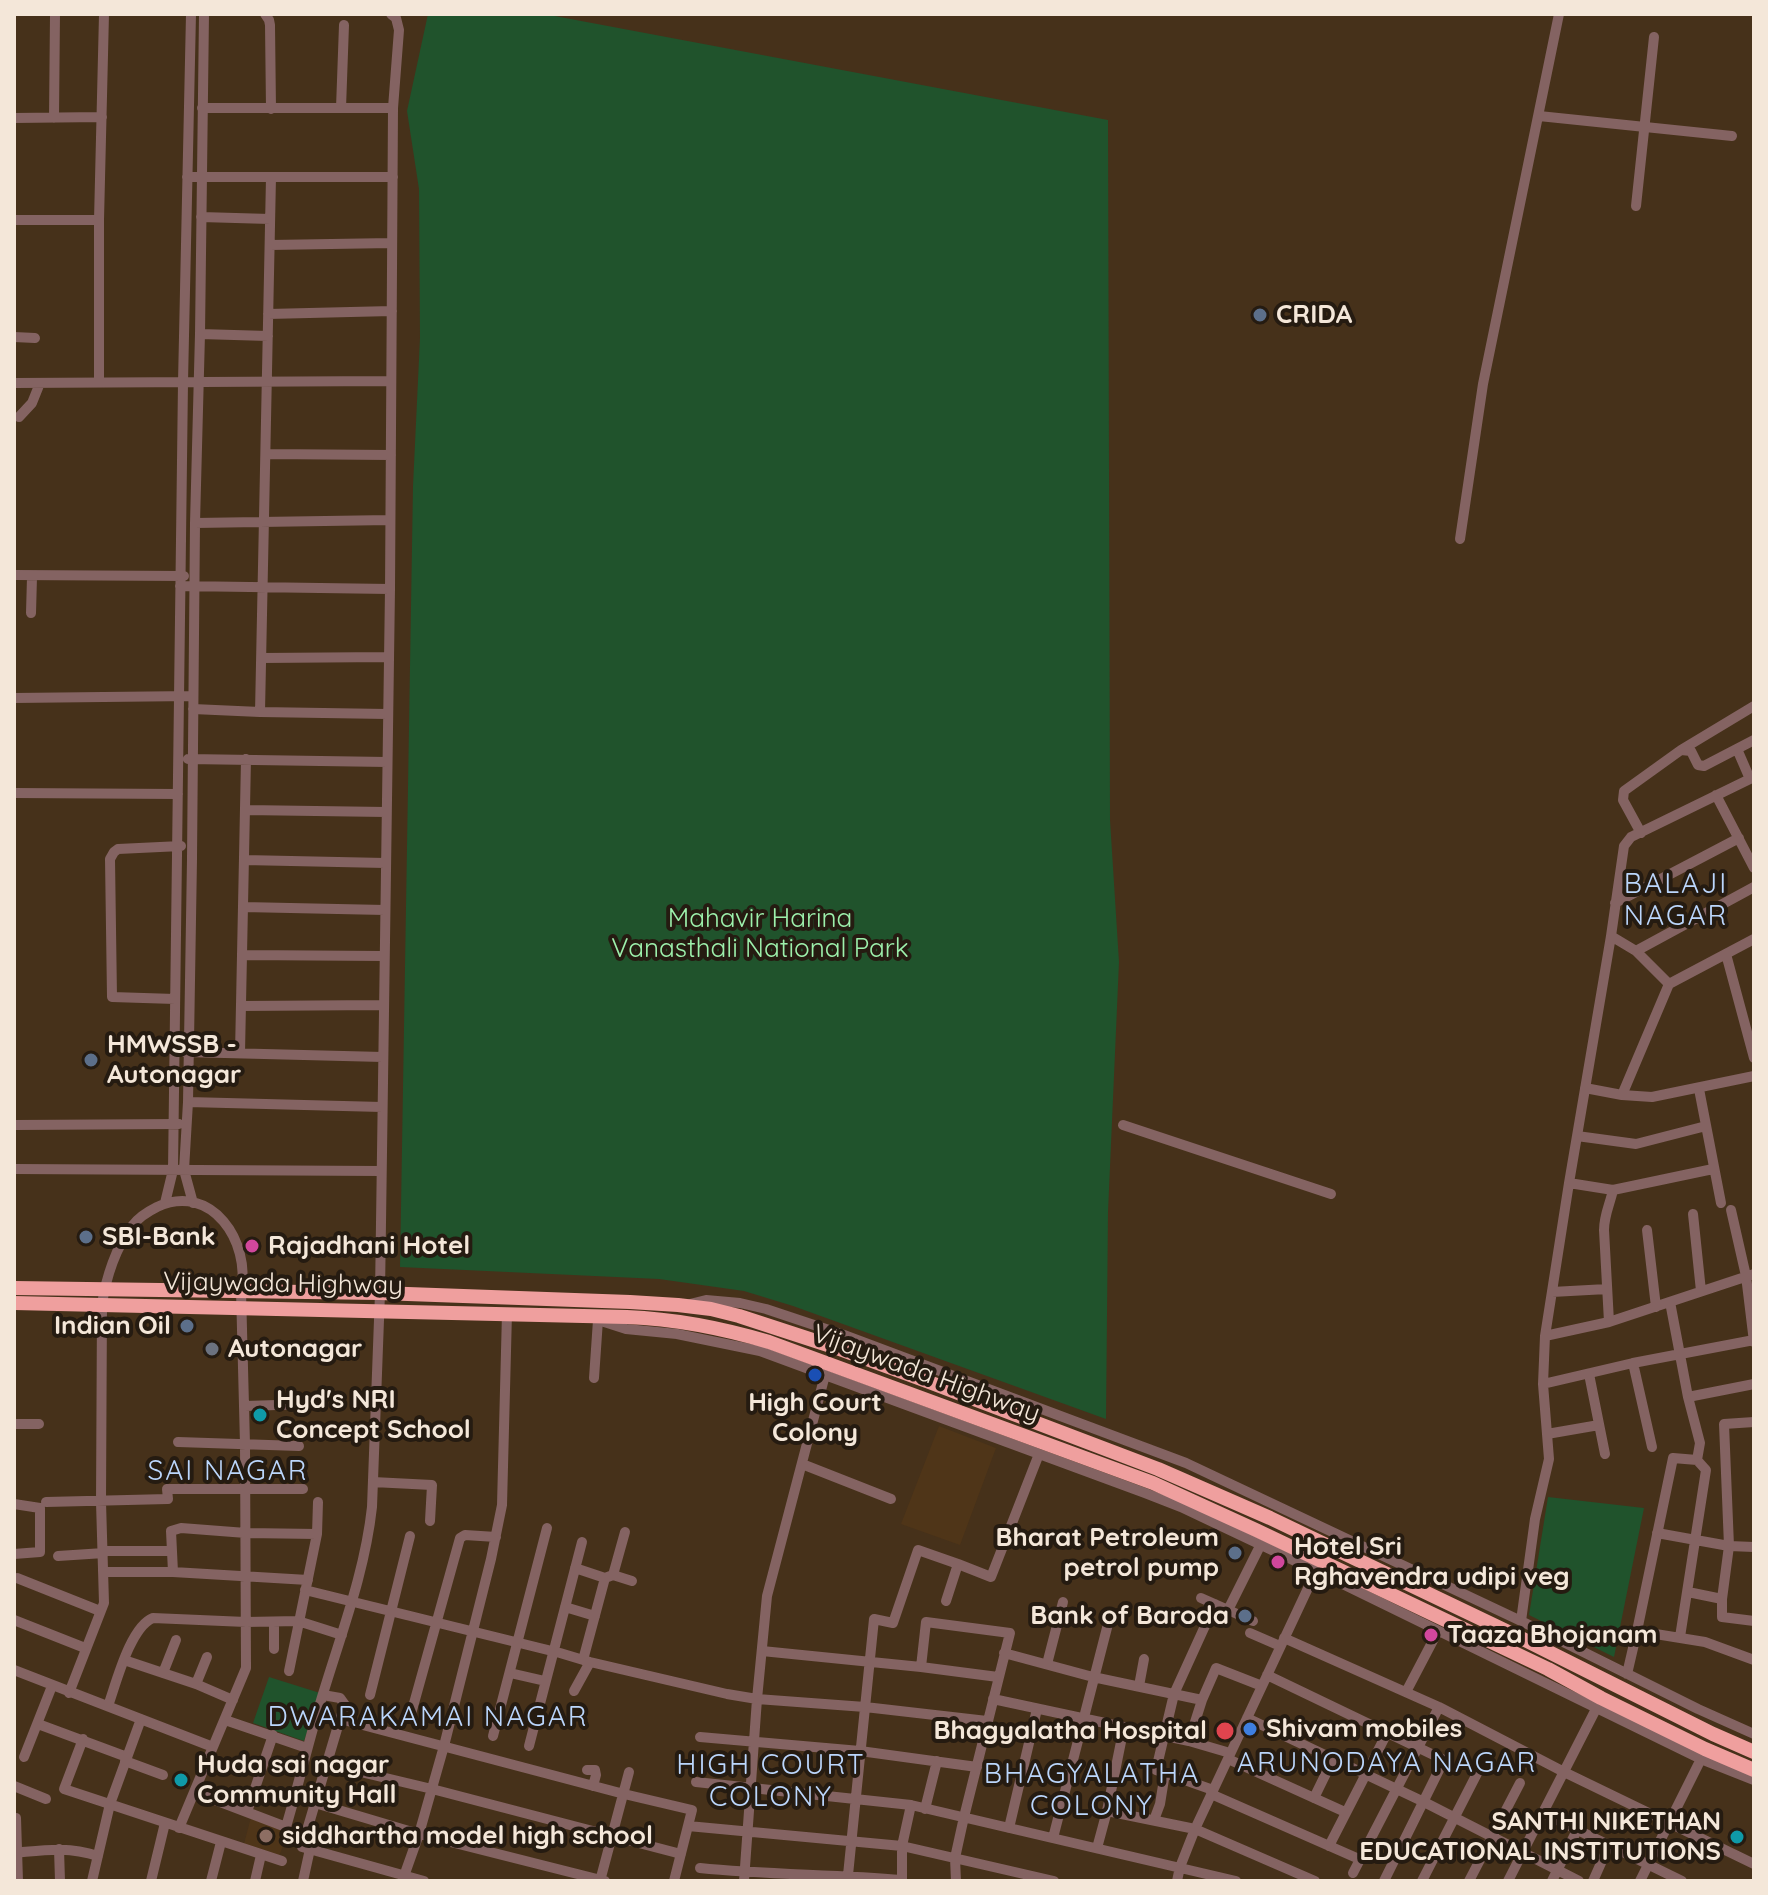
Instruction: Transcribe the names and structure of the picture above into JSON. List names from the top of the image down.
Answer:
{
  "streets": {
    "highway": ["Vijaywada Highway"]
  },
  "districts": [
    "BALAJI NAGAR",
    "SAI NAGAR",
    "DWARAKAMAI NAGAR",
    "ARUNODAYA NAGAR",
    "HIGH COURT COLONY",
    "BHAGYALATHA COLONY"
  ],
  "parks": ["Mahavir Harina Vanasthali National Park"],
  "places": [
    "CRIDA",
    "HMWSSB - Autonagar",
    "SBI-Bank",
    "Rajadhani Hotel",
    "Indian Oil",
    "Autonagar",
    "High Court Colony",
    "Hyd's NRI Concept School",
    "Bharat Petroleum petrol pump",
    "Hotel Sri Rghavendra udipi veg",
    "Bank of Baroda",
    "Taaza Bhojanam",
    "Shivam mobiles",
    "Bhagyalatha Hospital",
    "Huda sai nagar Community Hall",
    "siddhartha model high school",
    "SANTHI NIKETHAN EDUCATIONAL INSTITUTIONS"
  ]
}
